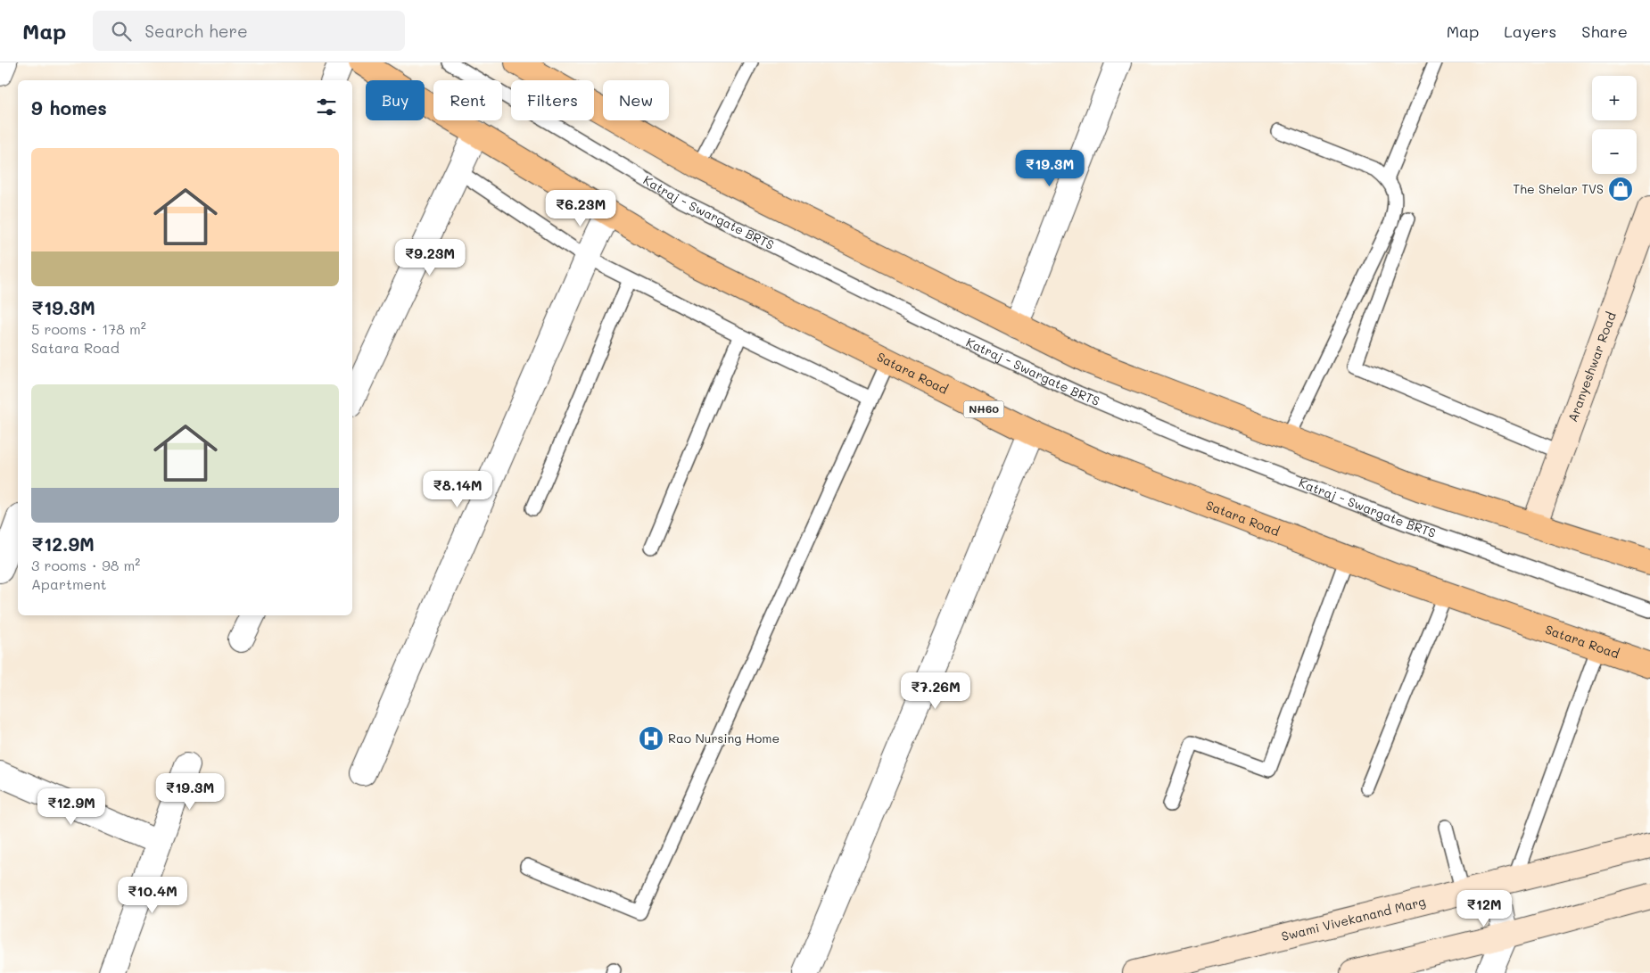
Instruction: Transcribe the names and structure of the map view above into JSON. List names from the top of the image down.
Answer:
{
  "streets": {
    "highway": ["Satara Road", "NH60"],
    "main road": ["Aranyeshwar Road", "Swami Vivekanand Marg"],
    "lane": ["Katraj - Swargate BRTS"]
  },
  "places": {
    "shop": ["The Shelar TVS"],
    "hospital": ["Rao Nursing Home"]
  },
  "page": {
    "header": "Map",
    "search": "Search here",
    "nav": ["Map", "Layers", "Share"],
    "map_buttons": ["+", "−"],
    "chip": [
      "Buy",
      "Rent",
      "Filters",
      "New"
    ],
    "heading": "9 homes",
    "list": [
      {
        "name": "₹19.3M",
        "note": "5 rooms · 178 m² · Satara Road"
      },
      {
        "name": "₹12.9M",
        "note": "3 rooms · 98 m² · Apartment"
      }
    ],
    "price": [
      "₹19.3M",
      "₹6.23M",
      "₹9.23M",
      "₹8.14M",
      "₹7.26M",
      "₹19.3M",
      "₹12.9M",
      "₹10.4M",
      "₹12M"
    ]
  }
}
